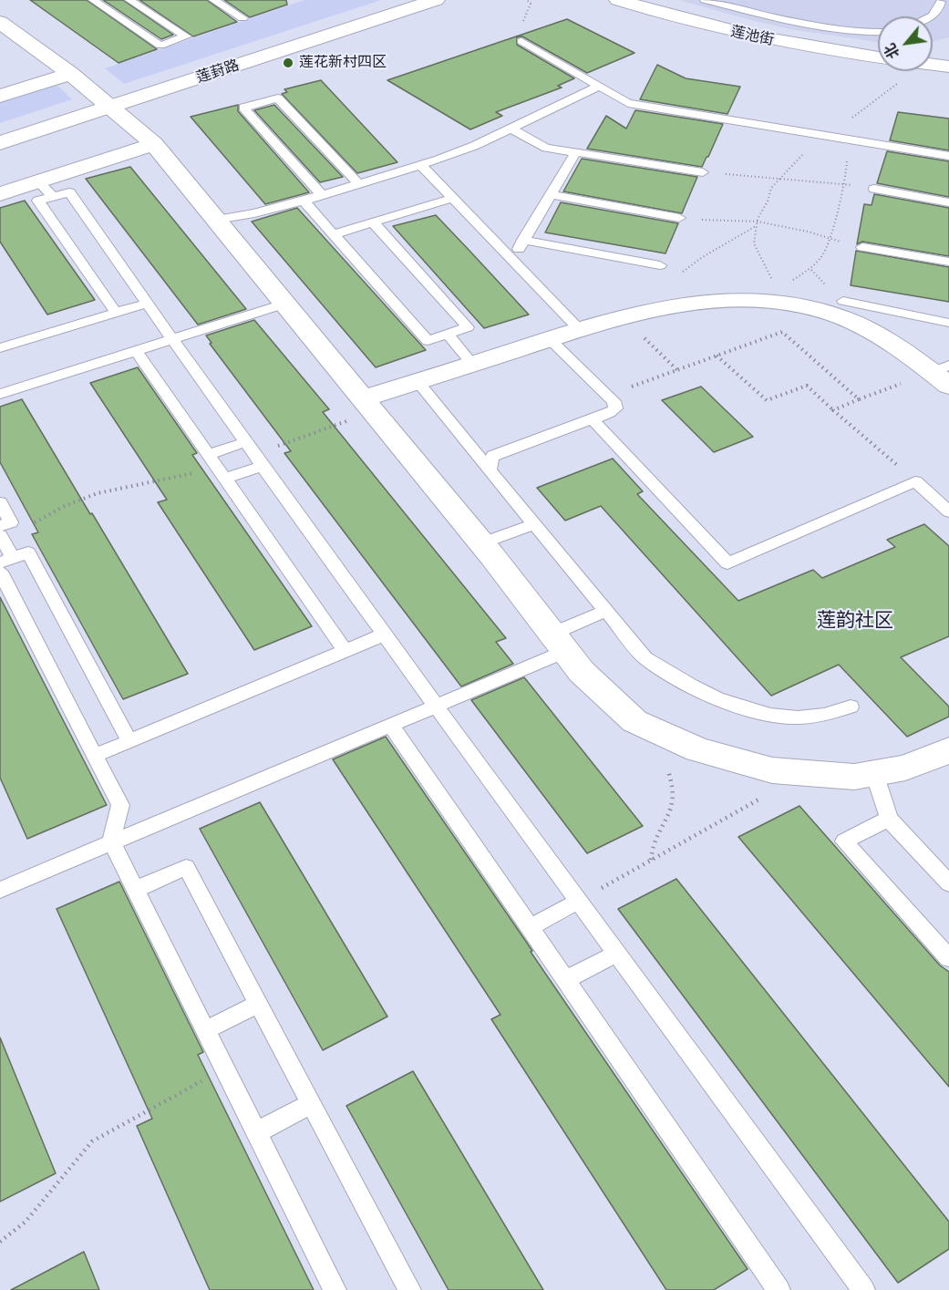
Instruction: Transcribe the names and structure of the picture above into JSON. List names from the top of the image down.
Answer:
{
  "streets": {
    "street": ["莲池街", "莲葑路"]
  },
  "districts": ["莲韵社区"],
  "places": ["莲花新村四区"],
  "north": "bottom left"
}
